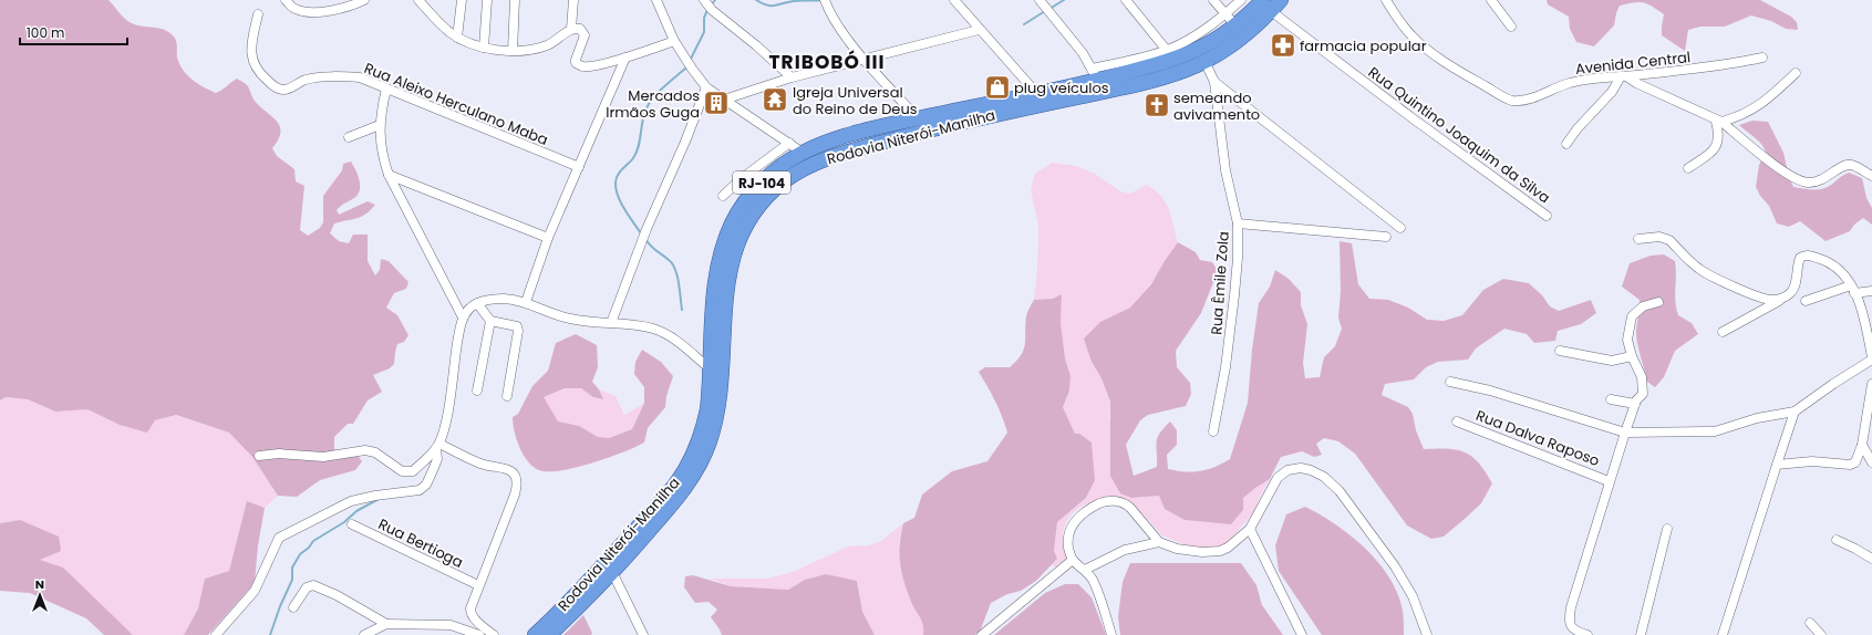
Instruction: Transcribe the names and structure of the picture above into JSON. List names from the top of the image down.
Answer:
{
  "streets": {
    "highway": ["Rodovia Niterói-Manilha", "RJ-104"],
    "street": [
      "Avenida Central",
      "Rua Aleixo Herculano Maba",
      "Rua Quintino Joaquim da Silva",
      "Rua Êmile Zola",
      "Rua Dalva Raposo",
      "Rua Bertioga"
    ]
  },
  "crossings": [
    ["Rua Quintino Joaquim da Silva", "Rodovia Niterói-Manilha"],
    ["Rodovia Niterói-Manilha", "Rua Êmile Zola"]
  ],
  "districts": ["TRIBOBÓ III"],
  "places": {
    "pharmacy": ["farmacia popular"],
    "shop": ["plug veículos"],
    "temple": ["Igreja Universal do Reino de Deus"],
    "building": ["Mercados Irmãos Guga"],
    "church": ["semeando avivamento"]
  },
  "scale_bar": "100 m",
  "north": "top"
}
